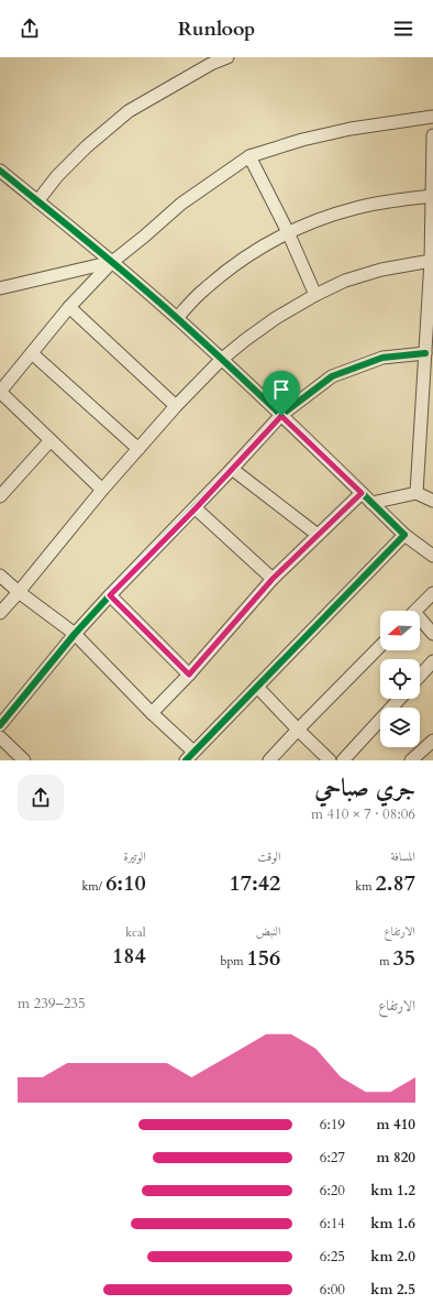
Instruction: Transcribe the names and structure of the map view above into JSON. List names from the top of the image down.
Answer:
{
  "north": "left",
  "page": {
    "header": "Runloop",
    "heading": ["جري صباحي", "08:06 · 7 × 410 m"],
    "stats": [
      ["المسافة", "2.87 km"],
      ["الوقت", "17:42"],
      ["الوتيرة", "6:10 /km"],
      ["الارتفاع", "35 m"],
      ["النبض", "156 bpm"],
      ["kcal", "184"]
    ],
    "chart": ["الارتفاع", "235–239 m"],
    "list": [
      {
        "name": "410 m",
        "note": "6:19"
      },
      {
        "name": "820 m",
        "note": "6:27"
      },
      {
        "name": "1.2 km",
        "note": "6:20"
      },
      {
        "name": "1.6 km",
        "note": "6:14"
      },
      {
        "name": "2.0 km",
        "note": "6:25"
      },
      {
        "name": "2.5 km",
        "note": "6:00"
      }
    ]
  }
}
